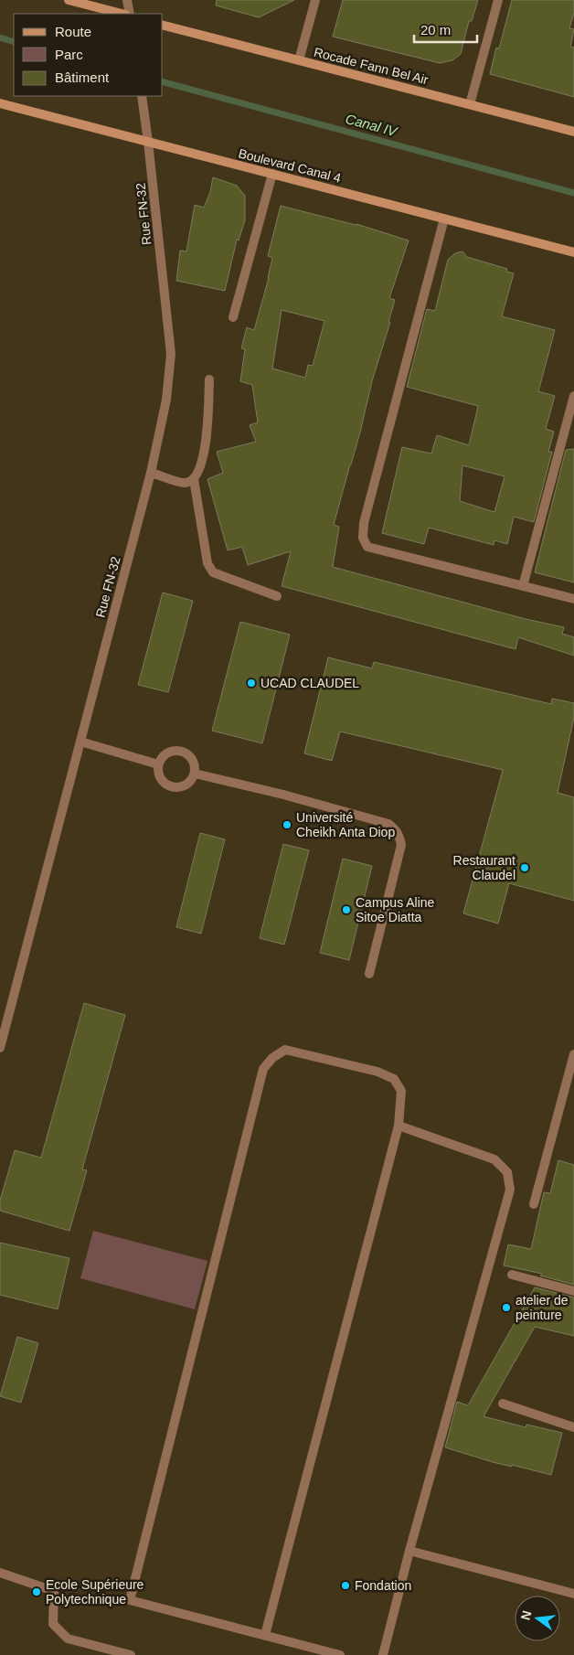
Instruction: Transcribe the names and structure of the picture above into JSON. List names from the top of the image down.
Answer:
{
  "streets": {
    "main road": ["Rocade Fann Bel Air", "Boulevard Canal 4"],
    "street": ["Rue FN-32"]
  },
  "crossings": [
    ["Boulevard Canal 4", "Rue FN-32"]
  ],
  "water": ["Canal IV"],
  "places": [
    "UCAD CLAUDEL",
    "Université Cheikh Anta Diop",
    "Restaurant Claudel",
    "Campus Aline Sitoe Diatta",
    "atelier de peinture",
    "Fondation",
    "Ecole Supérieure Polytechnique"
  ],
  "legend": ["Route", "Parc", "Bâtiment"],
  "scale_bar": "20 m",
  "north": "left"
}
